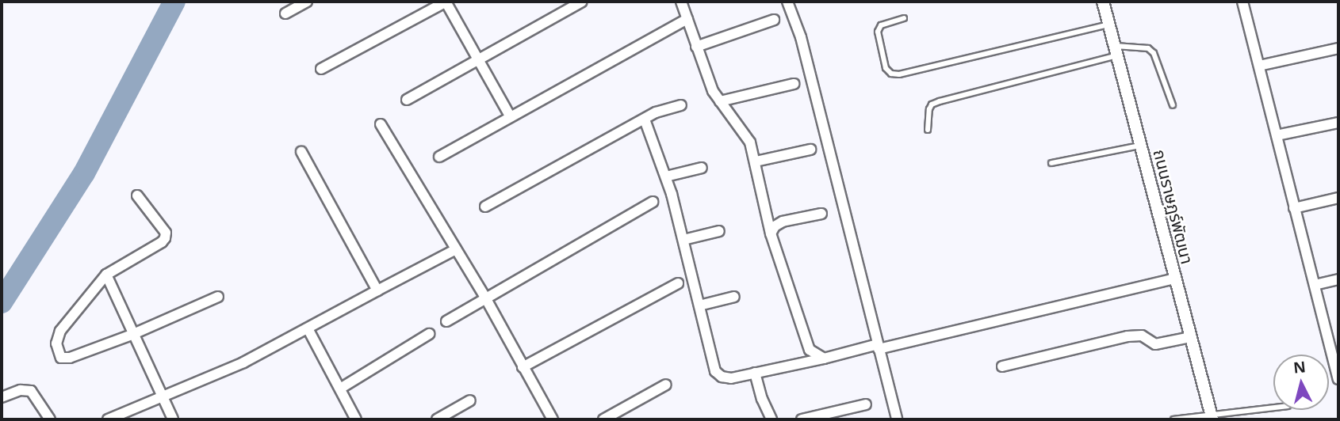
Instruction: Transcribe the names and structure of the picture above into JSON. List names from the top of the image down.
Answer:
{
  "streets": {
    "street": ["ถนนราษฏร์พัฒนา"]
  },
  "north": "top"
}
